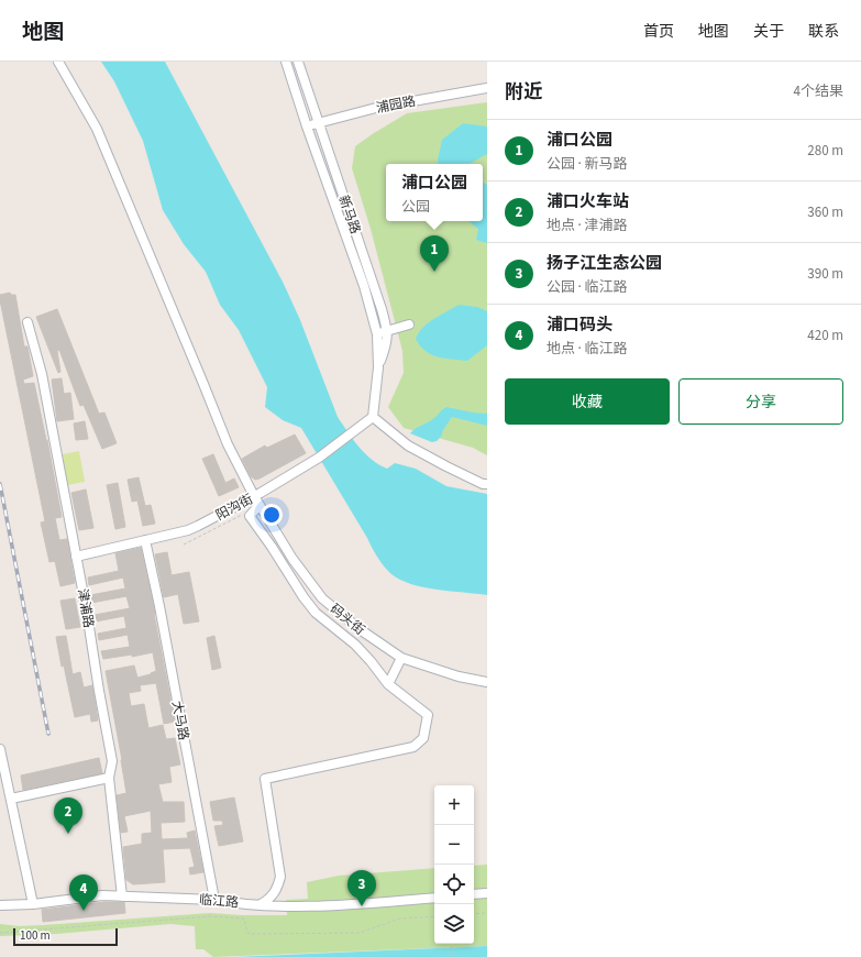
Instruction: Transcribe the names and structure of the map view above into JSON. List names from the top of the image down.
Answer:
{
  "streets": {
    "street": [
      "浦园路",
      "新马路",
      "阳沟街",
      "津浦路",
      "码头街",
      "大马路",
      "临江路"
    ]
  },
  "crossings": [
    ["浦园路", "新马路"],
    ["新马路", "阳沟街"],
    ["阳沟街", "津浦路"],
    ["阳沟街", "码头街"],
    ["阳沟街", "大马路"],
    ["津浦路", "临江路"],
    ["大马路", "临江路"]
  ],
  "scale_bar": "100 m",
  "page": {
    "header": "地图",
    "nav": [
      "首页",
      "地图",
      "关于",
      "联系"
    ],
    "heading": ["附近", "4个结果"],
    "list": [
      {
        "mark": "1",
        "name": "浦口公园",
        "note": "公园 · 新马路",
        "value": "280 m"
      },
      {
        "mark": "2",
        "name": "浦口火车站",
        "note": "地点 · 津浦路",
        "value": "360 m"
      },
      {
        "mark": "3",
        "name": "扬子江生态公园",
        "note": "公园 · 临江路",
        "value": "390 m"
      },
      {
        "mark": "4",
        "name": "浦口码头",
        "note": "地点 · 临江路",
        "value": "420 m"
      }
    ],
    "popup": ["浦口公园", "公园"],
    "pins": [
      "1",
      "2",
      "3",
      "4"
    ],
    "buttons": ["收藏", "分享"],
    "map_buttons": ["+", "−"],
    "scale": "100 m"
  }
}
